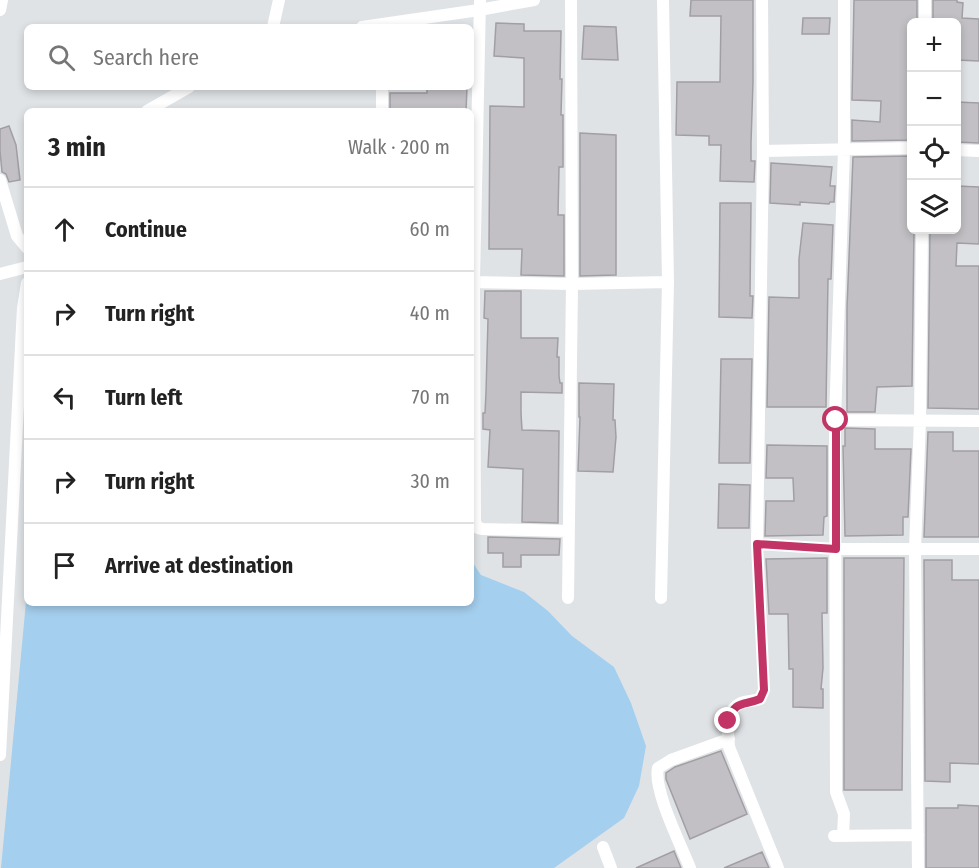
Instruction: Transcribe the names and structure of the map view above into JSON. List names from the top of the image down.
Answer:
{
  "page": {
    "map_buttons": ["+", "−"],
    "search": "Search here",
    "heading": ["3 min", "Walk · 200 m"],
    "list": [
      ["Continue", "60 m"],
      ["Turn right", "40 m"],
      ["Turn left", "70 m"],
      ["Turn right", "30 m"],
      "Arrive at destination"
    ]
  }
}
